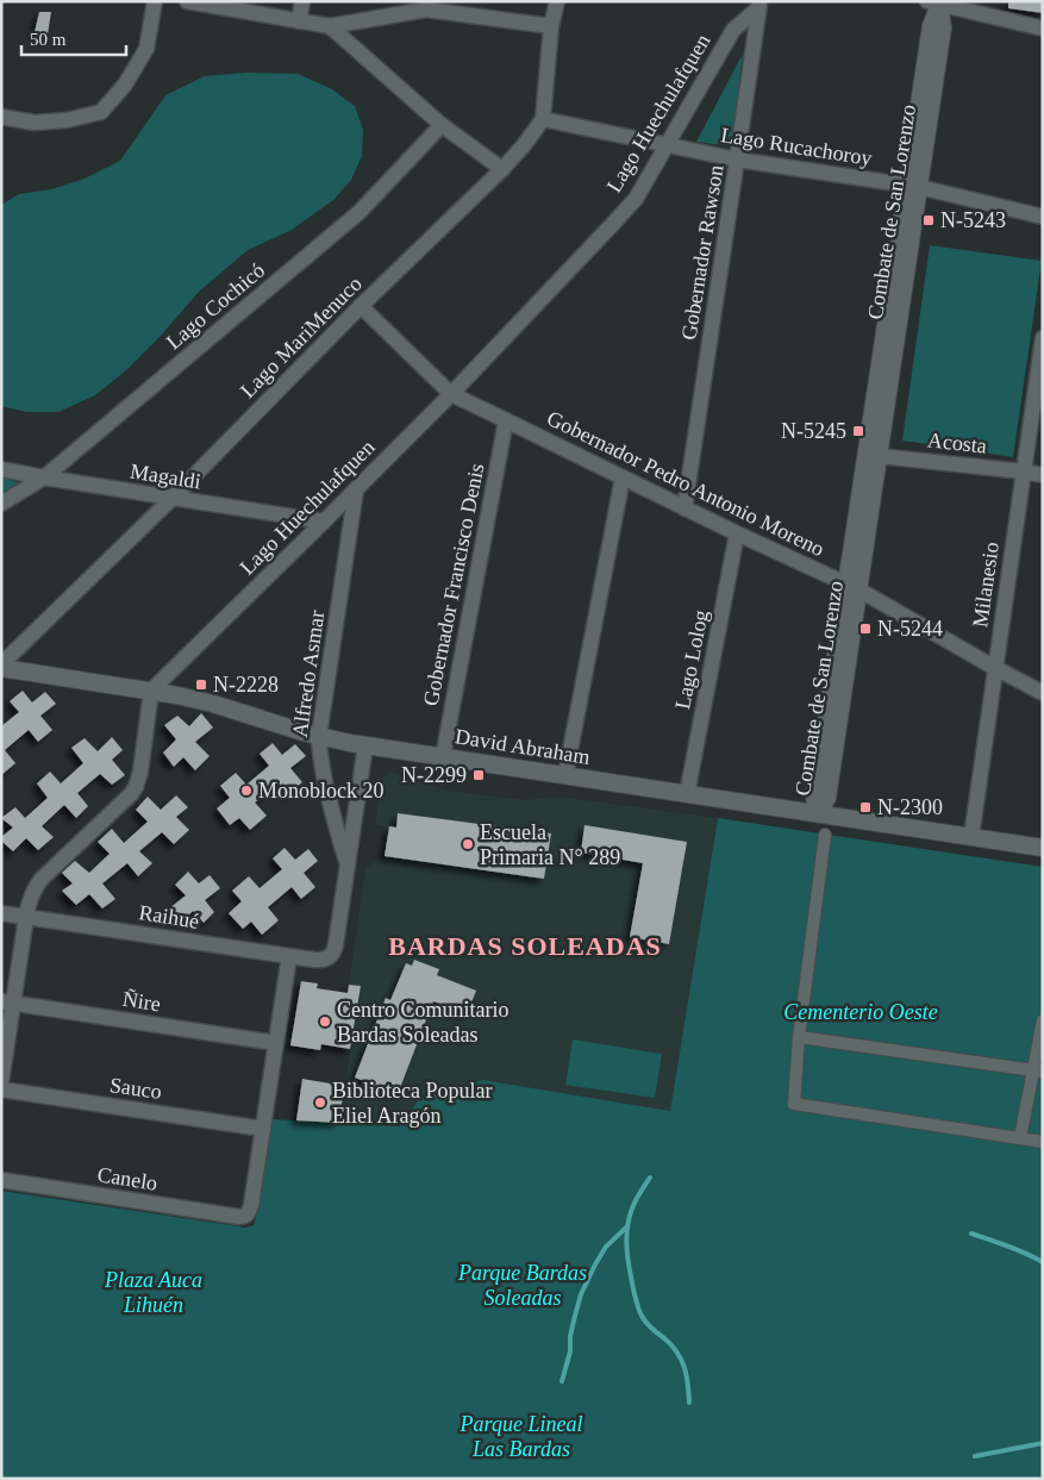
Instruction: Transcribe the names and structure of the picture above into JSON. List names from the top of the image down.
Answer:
{
  "streets": {
    "main road": ["Combate de San Lorenzo", "David Abraham"],
    "street": [
      "Lago Huechulafquen",
      "Lago Rucachoroy",
      "Gobernador Rawson",
      "Lago Cochicó",
      "Lago MariMenuco",
      "Acosta",
      "Magaldi",
      "Gobernador Pedro Antonio Moreno",
      "Gobernador Francisco Denis",
      "Milanesio",
      "Lago Lolog",
      "Alfredo Asmar",
      "Raihué",
      "Ñire",
      "Sauco",
      "Canelo"
    ]
  },
  "crossings": [
    ["Lago Huechulafquen", "Lago Rucachoroy"],
    ["Lago Huechulafquen", "Gobernador Rawson"],
    ["Lago Huechulafquen", "Magaldi"],
    ["Lago Huechulafquen", "Gobernador Pedro Antonio Moreno"],
    ["Lago Huechulafquen", "Alfredo Asmar"],
    ["Lago Huechulafquen", "David Abraham"],
    ["Lago Rucachoroy", "Combate de San Lorenzo"],
    ["Lago Rucachoroy", "Gobernador Rawson"],
    ["Lago Rucachoroy", "Lago MariMenuco"],
    ["Combate de San Lorenzo", "Acosta"],
    ["Combate de San Lorenzo", "Gobernador Pedro Antonio Moreno"],
    ["Combate de San Lorenzo", "David Abraham"],
    ["Gobernador Rawson", "Gobernador Pedro Antonio Moreno"],
    ["Lago Cochicó", "Magaldi"],
    ["Lago MariMenuco", "Magaldi"],
    ["Lago MariMenuco", "Gobernador Pedro Antonio Moreno"],
    ["Lago MariMenuco", "David Abraham"],
    ["Acosta", "Milanesio"],
    ["Gobernador Pedro Antonio Moreno", "Gobernador Francisco Denis"],
    ["Gobernador Pedro Antonio Moreno", "Milanesio"],
    ["Gobernador Pedro Antonio Moreno", "Lago Lolog"],
    ["Gobernador Francisco Denis", "David Abraham"],
    ["Milanesio", "David Abraham"],
    ["Lago Lolog", "David Abraham"],
    ["Alfredo Asmar", "David Abraham"],
    ["Alfredo Asmar", "Raihué"],
    ["Sauco", "Canelo"]
  ],
  "districts": ["BARDAS SOLEADAS"],
  "parks": [
    "Cementerio Oeste",
    "Parque Bardas Soleadas",
    "Plaza Auca Lihuén",
    "Parque Lineal Las Bardas"
  ],
  "places": {
    "transit": [
      "N-5243",
      "N-5245",
      "N-5244",
      "N-2228",
      "N-2299",
      "N-2300"
    ],
    "other": [
      "Monoblock 20",
      "Escuela Primaria N° 289",
      "Centro Comunitario Bardas Soleadas",
      "Biblioteca Popular Eliel Aragón"
    ]
  },
  "scale_bar": "50 m"
}
